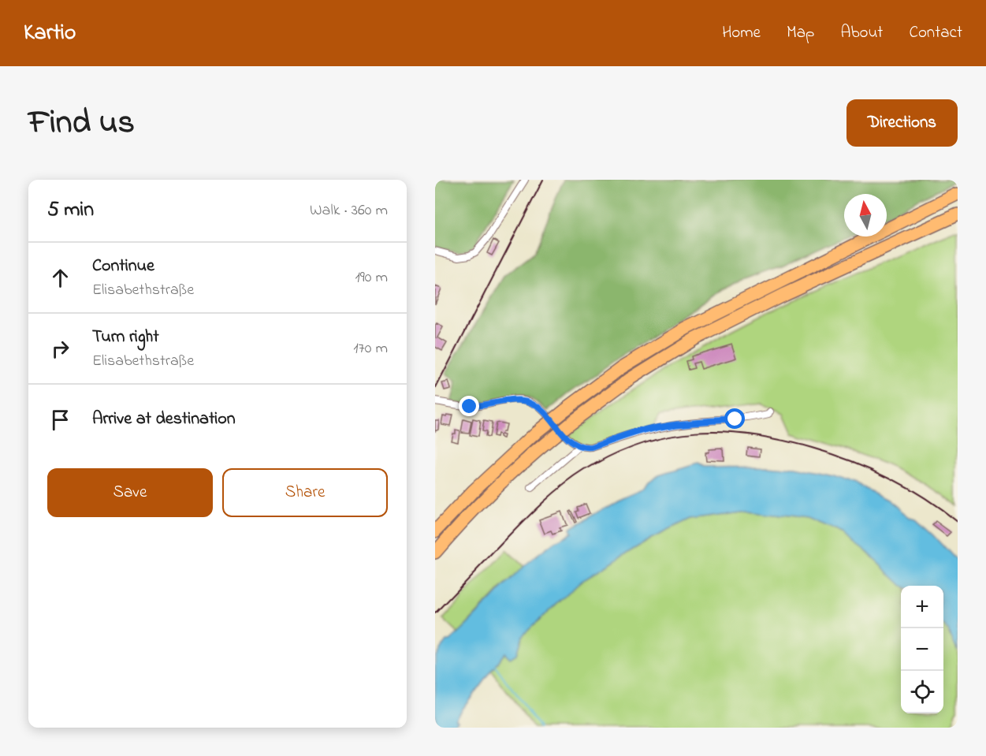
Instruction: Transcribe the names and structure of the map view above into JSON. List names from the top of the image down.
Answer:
{
  "north": "top",
  "page": {
    "header": "Kartio",
    "nav": [
      "Home",
      "Map",
      "About",
      "Contact"
    ],
    "title": "Find us",
    "buttons": [
      "Directions",
      ["Save", "Share"]
    ],
    "heading": ["5 min", "Walk · 360 m"],
    "list": [
      ["Continue", "Elisabethstraße", "190 m"],
      ["Turn right", "Elisabethstraße", "170 m"],
      "Arrive at destination"
    ],
    "map_buttons": ["+", "−"]
  }
}
